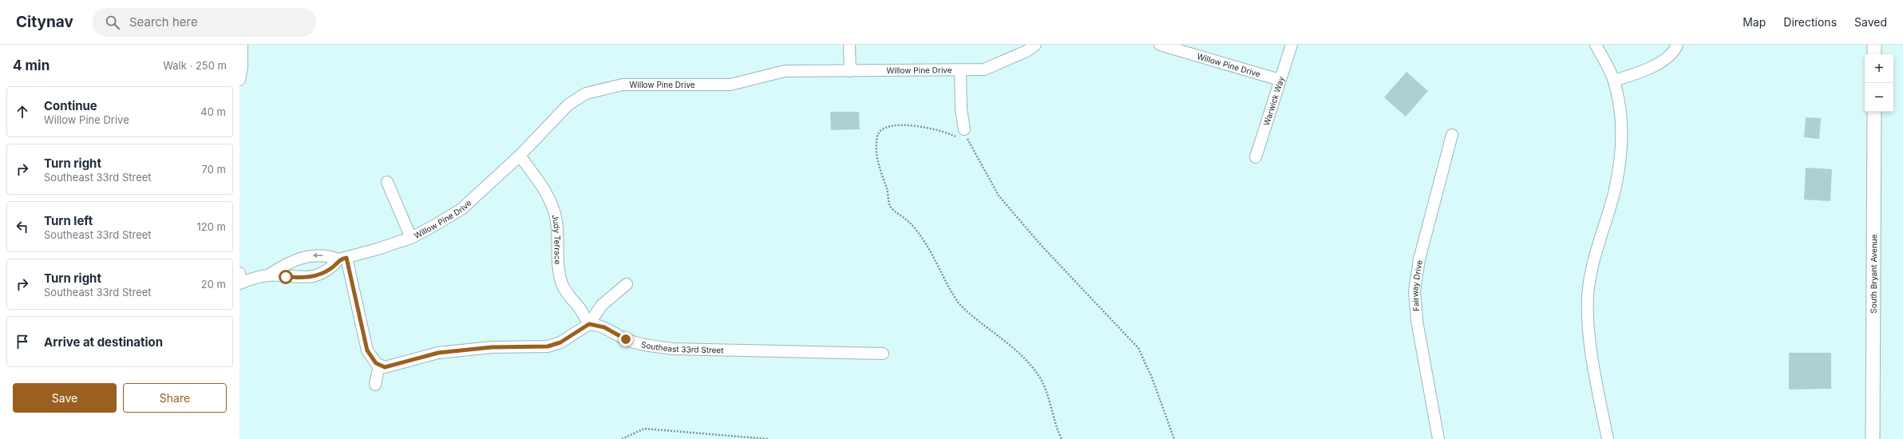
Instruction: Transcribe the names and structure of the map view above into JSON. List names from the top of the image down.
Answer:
{
  "streets": {
    "street": [
      "Willow Pine Drive",
      "Warwick Way",
      "Judy Terrace",
      "South Bryant Avenue",
      "Fairway Drive",
      "Southeast 33rd Street"
    ]
  },
  "crossings": [
    ["Willow Pine Drive", "Warwick Way"],
    ["Willow Pine Drive", "Judy Terrace"],
    ["Judy Terrace", "Southeast 33rd Street"]
  ],
  "page": {
    "header": "Citynav",
    "search": "Search here",
    "nav": ["Map", "Directions", "Saved"],
    "heading": ["4 min", "Walk · 250 m"],
    "map_buttons": ["+", "−"],
    "list": [
      ["Continue", "Willow Pine Drive", "40 m"],
      ["Turn right", "Southeast 33rd Street", "70 m"],
      ["Turn left", "Southeast 33rd Street", "120 m"],
      ["Turn right", "Southeast 33rd Street", "20 m"],
      "Arrive at destination"
    ],
    "buttons": ["Save", "Share"]
  }
}
